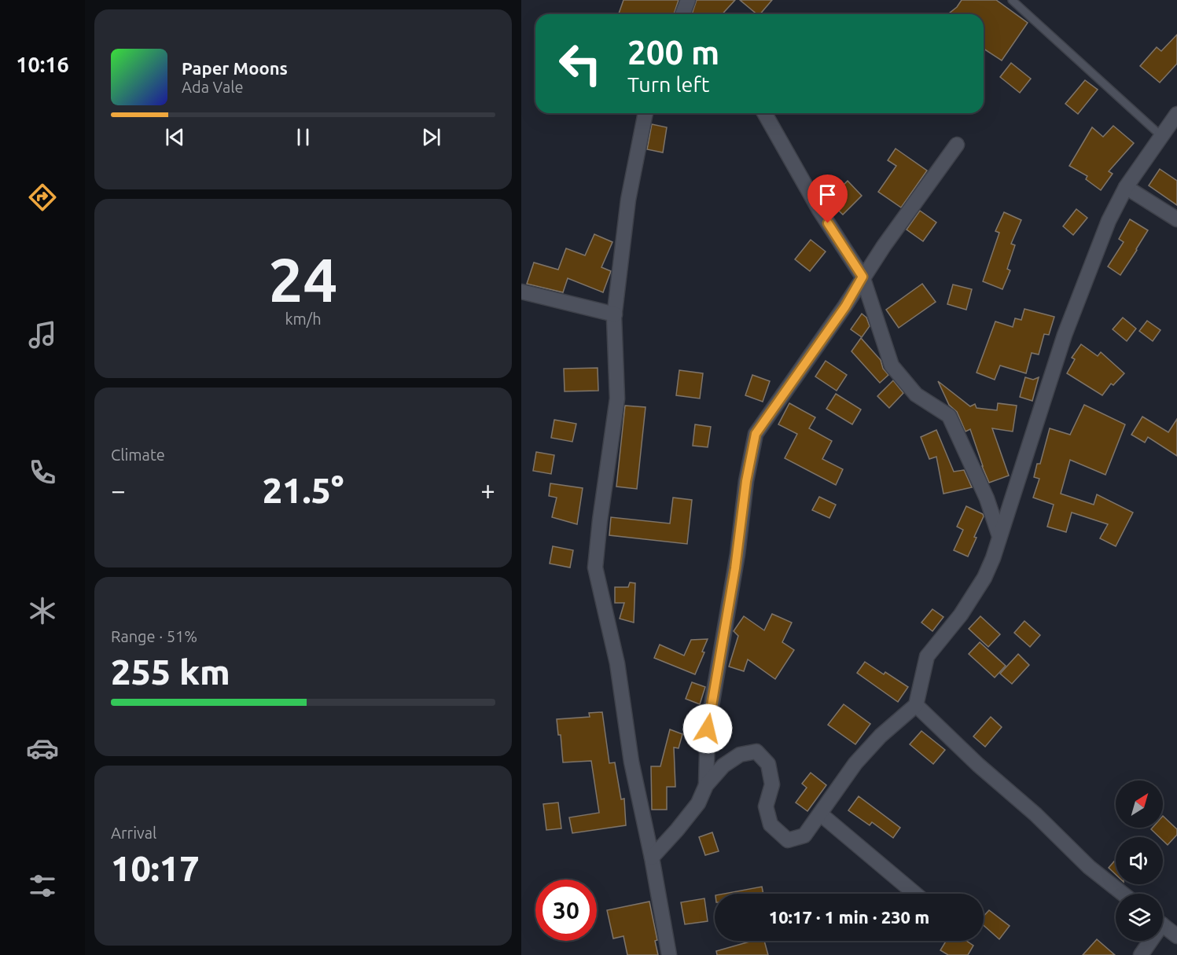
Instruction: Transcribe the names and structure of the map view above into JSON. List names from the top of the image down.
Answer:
{
  "north": "top right",
  "page": {
    "tabs": "10:16",
    "turn": ["200 m", "Turn left"],
    "song": ["Paper Moons", "Ada Vale"],
    "tile": [
      ["24", "km/h"],
      "Climate",
      ["Range · 51%", "255 km"],
      ["Arrival", "10:17"]
    ],
    "heat": ["−", "21.5°", "+"],
    "limit": "30",
    "trip": "10:17 · 1 min · 230 m"
  }
}
